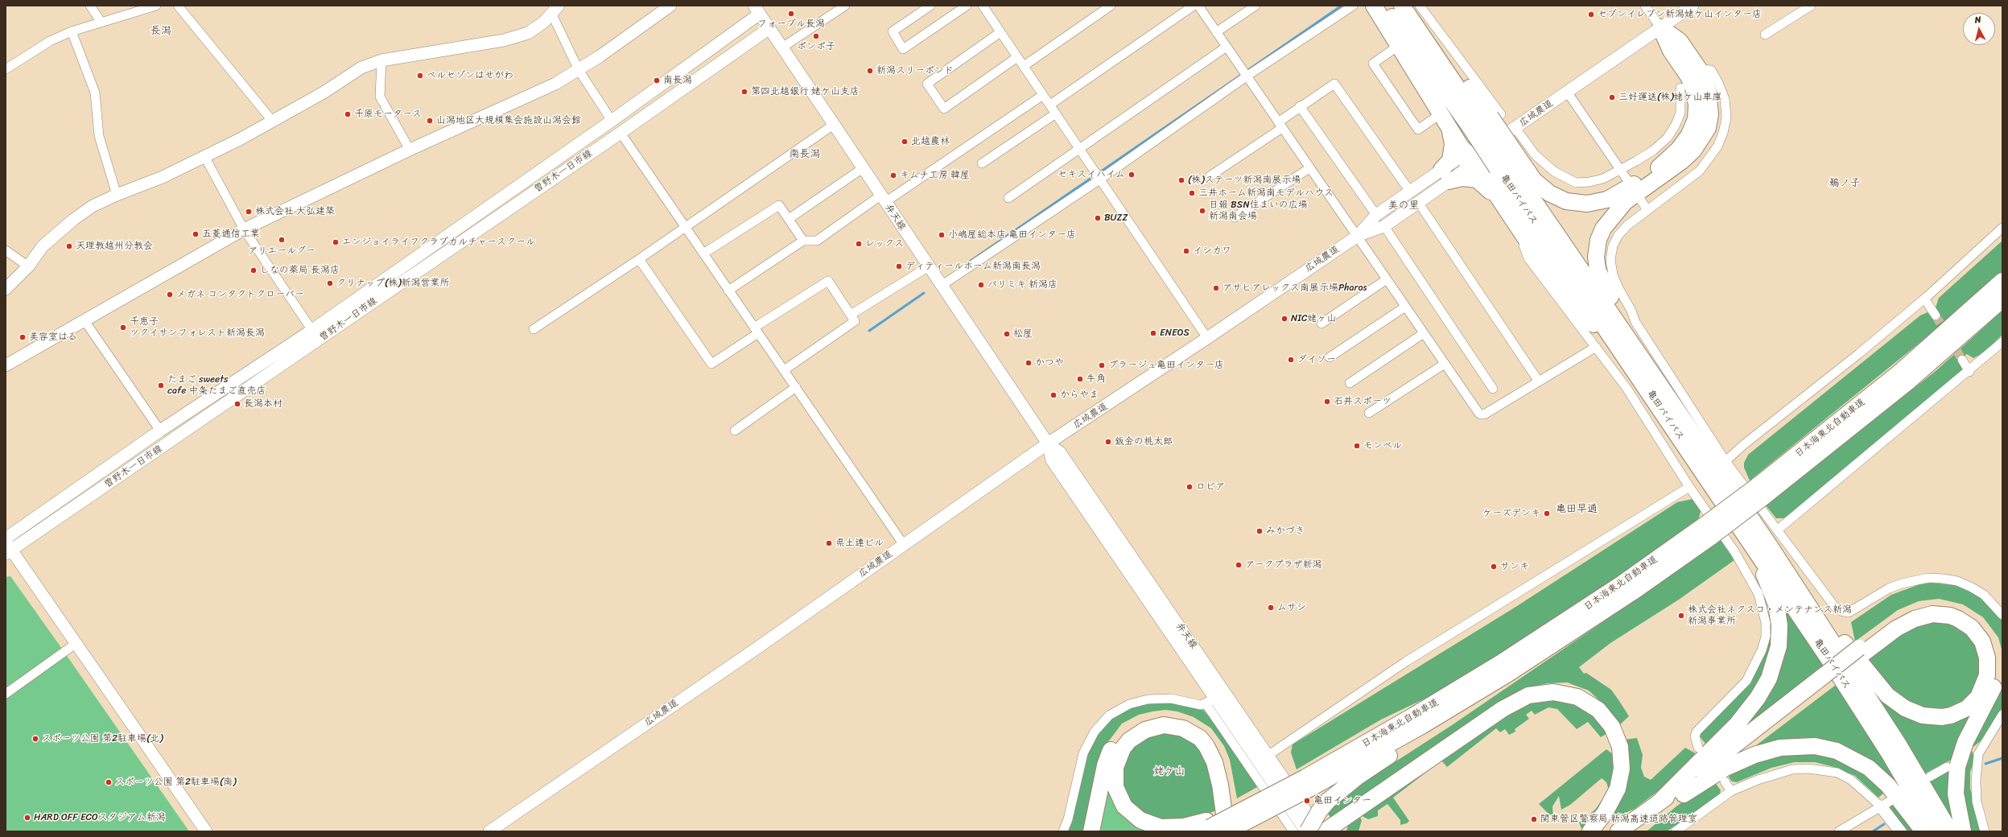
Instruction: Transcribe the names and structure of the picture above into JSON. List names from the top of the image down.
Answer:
{
  "streets": {
    "highway": ["亀田バイパス", "日本海東北自動車道"],
    "street": ["広域農道", "曽野木一日市線", "弁天線"]
  },
  "crossings": [
    ["広域農道", "弁天線"],
    ["曽野木一日市線", "弁天線"]
  ],
  "districts": [
    "長潟",
    "南長潟",
    "鵜ノ子",
    "美の里",
    "亀田早通",
    "姥ケ山"
  ],
  "places": [
    "フォーブル長潟",
    "セブンイレブン新潟姥ケ山インター店",
    "ポンポ子",
    "新潟スリーポンド",
    "ベルセゾンはせがわ",
    "南長潟",
    "第四北越銀行 姥ケ山支店",
    "三好運送(株)姥ケ山車庫",
    "千原モータース",
    "山潟地区大規模集会施設山潟会館",
    "北越農林",
    "セキスイハイム",
    "キムチ工房 韓屋",
    "(株)ステーツ新潟南展示場",
    "三井ホーム新潟南モデルハウス",
    "日報 BSN住まいの広場 新潟南会場",
    "株式会社 大弘建築",
    "BUZZ",
    "五菱通信工業",
    "小嶋屋総本店 亀田インター店",
    "アリエールグー",
    "エンジョイライフクラブカルチャースクール",
    "レックス",
    "天理教越州分教会",
    "イシカワ",
    "ディティールホーム新潟南長潟",
    "しなの薬局 長潟店",
    "クリナップ(株)新潟営業所",
    "パリミキ 新潟店",
    "アサヒアレックス南展示場Pharos",
    "メガネ コンタクトクローバー",
    "NIC姥ヶ山",
    "千恵子 ツクイサンフォレスト新潟長潟",
    "ENEOS",
    "松屋",
    "美容室はる",
    "ダイソー",
    "かつや",
    "プラージュ亀田インター店",
    "牛角",
    "たまご sweets cafe 中条たまご直売店",
    "からやま",
    "石井スポーツ",
    "長潟本村",
    "鈑金の桃太郎",
    "モンベル",
    "ロピア",
    "ケーズデンキ",
    "みかづき",
    "県土連ビル",
    "アークプラザ新潟",
    "サンキ",
    "ムサシ",
    "株式会社ネクスコ・メンテナンス新潟 新潟事業所",
    "スポーツ公園 第2駐車場(北)",
    "スポーツ公園 第2駐車場(南)",
    "亀田インター",
    "HARD OFF ECOスタジアム新潟",
    "関東管区警察局 新潟高速道路管理室"
  ],
  "north": "top"
}
